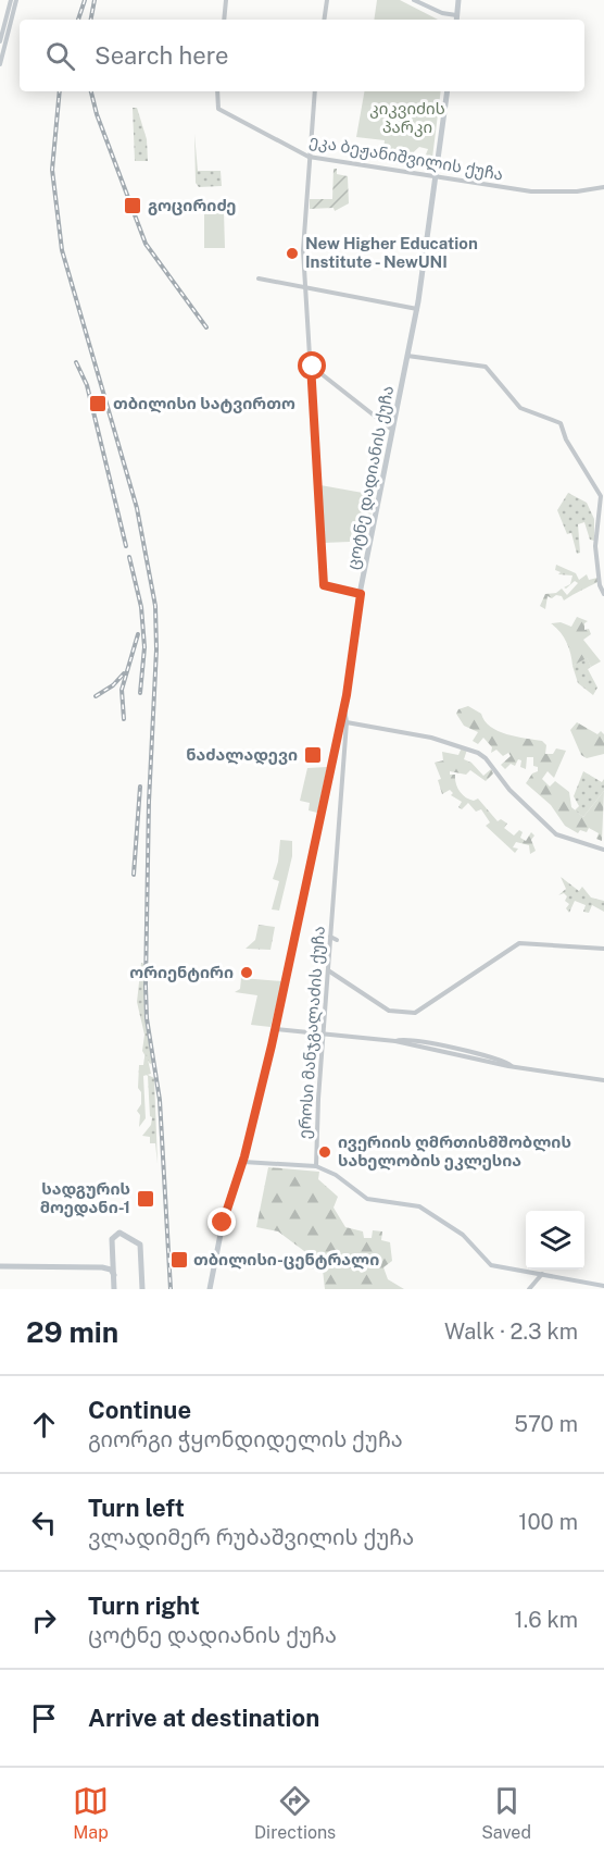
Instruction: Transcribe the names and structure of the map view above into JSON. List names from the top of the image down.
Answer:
{
  "streets": {
    "main road": ["ცოტნე დადიანის ქუჩა"],
    "street": ["ეკა ბეჟანიშვილის ქუჩა", "ეროსი მანჯგალაძის ქუჩა"]
  },
  "crossings": [
    ["ეკა ბეჟანიშვილის ქუჩა", "ცოტნე დადიანის ქუჩა"],
    ["ცოტნე დადიანის ქუჩა", "ეროსი მანჯგალაძის ქუჩა"]
  ],
  "parks": ["კიკვიძის პარკი"],
  "places": {
    "transit": [
      "გოცირიძე",
      "თბილისი სატვირთო",
      "ნაძალადევი",
      "სადგურის მოედანი-1",
      "თბილისი-ცენტრალი"
    ],
    "other": ["New Higher Education Institute - NewUNI", "ორიენტირი", "ივერიის ღმრთისმშობლის სახელობის ეკლესია"]
  },
  "page": {
    "search": "Search here",
    "heading": ["29 min", "Walk · 2.3 km"],
    "list": [
      ["Continue", "გიორგი ჭყონდიდელის ქუჩა", "570 m"],
      ["Turn left", "ვლადიმერ რუბაშვილის ქუჩა", "100 m"],
      ["Turn right", "ცოტნე დადიანის ქუჩა", "1.6 km"],
      "Arrive at destination"
    ],
    "nav": ["Map", "Directions", "Saved"]
  }
}
